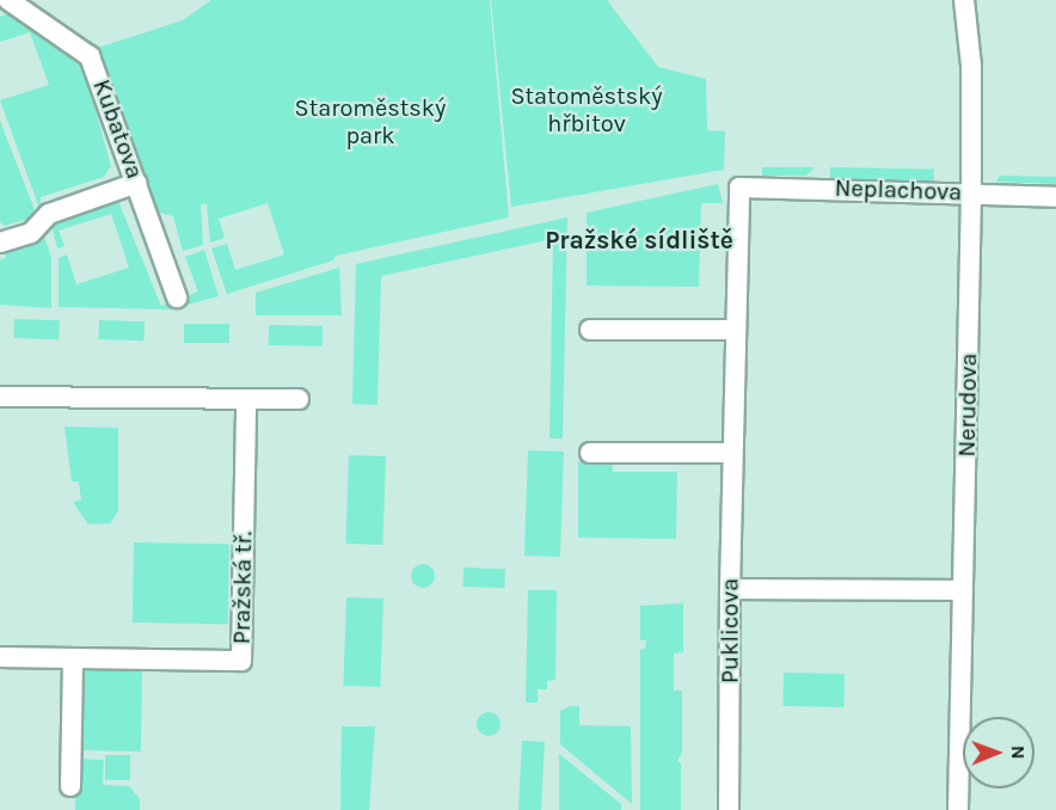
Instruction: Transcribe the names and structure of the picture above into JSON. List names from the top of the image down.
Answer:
{
  "streets": {
    "street": [
      "Kubatova",
      "Neplachova",
      "Nerudova",
      "Pražská tř.",
      "Puklicova"
    ]
  },
  "crossings": [
    ["Neplachova", "Nerudova"],
    ["Neplachova", "Puklicova"]
  ],
  "districts": ["Pražské sídliště"],
  "parks": ["Statoměstský hřbitov", "Staroměstský park"],
  "north": "right"
}
